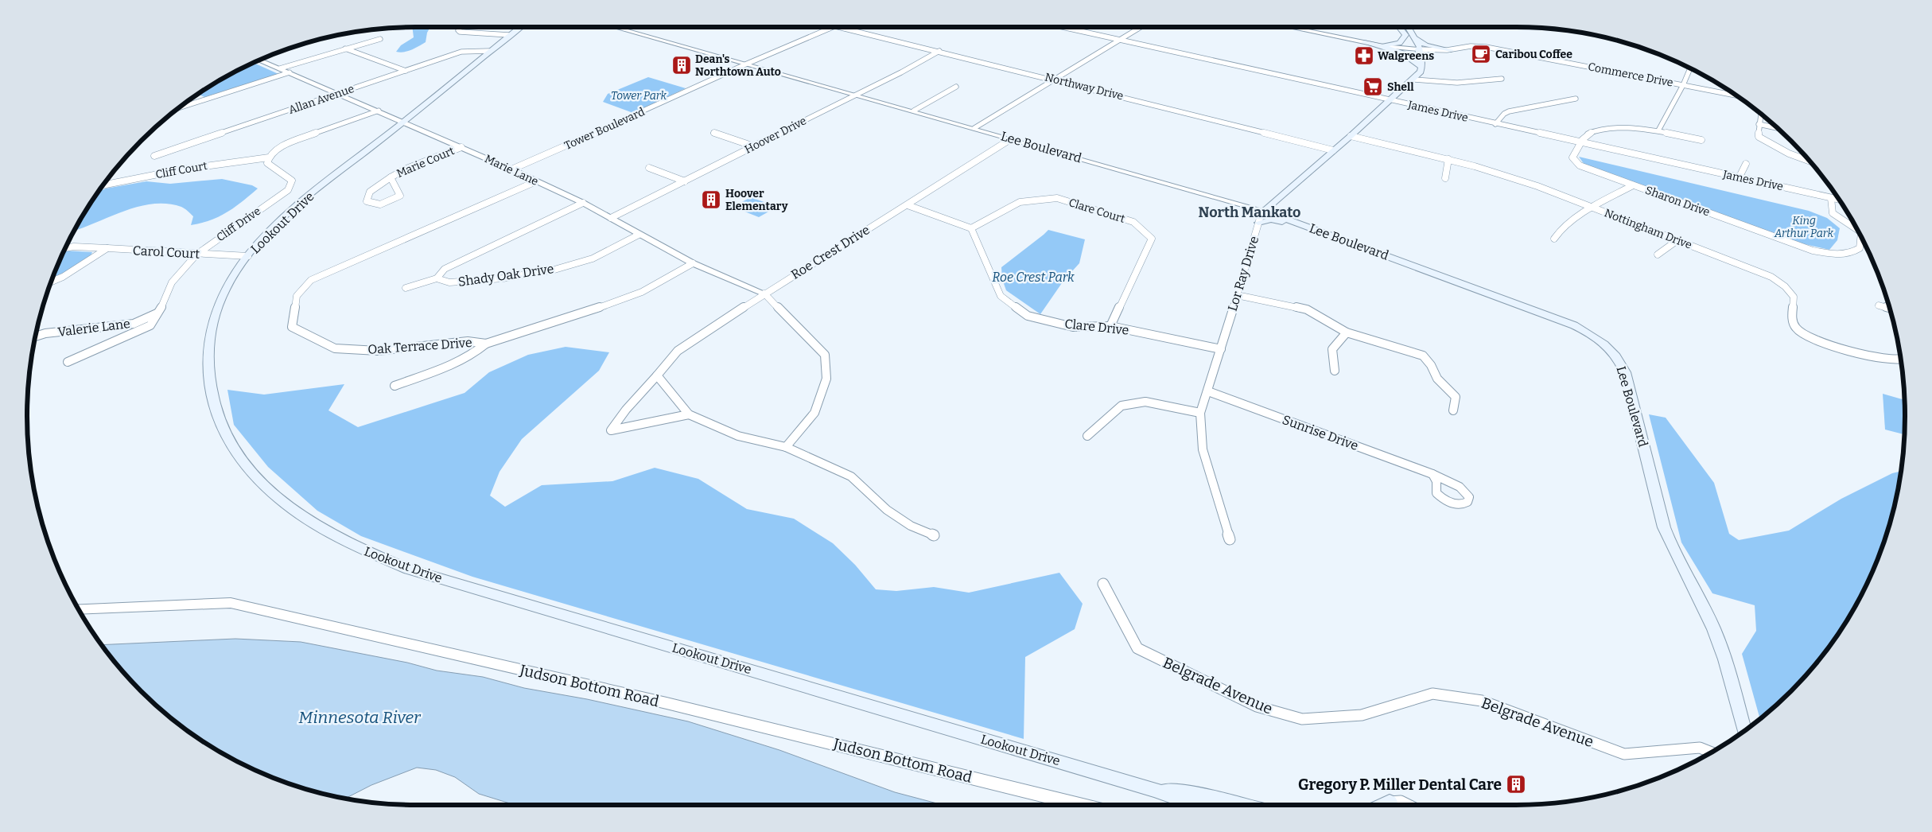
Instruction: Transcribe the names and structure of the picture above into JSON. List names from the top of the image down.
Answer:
{
  "streets": {
    "main road": ["Lee Boulevard", "Lookout Drive", "Lor Ray Drive"],
    "street": [
      "Commerce Drive",
      "Northway Drive",
      "Allan Avenue",
      "James Drive",
      "Tower Boulevard",
      "Hoover Drive",
      "Marie Court",
      "Cliff Court",
      "Marie Lane",
      "Sharon Drive",
      "Clare Court",
      "Cliff Drive",
      "Nottingham Drive",
      "Carol Court",
      "Roe Crest Drive",
      "Shady Oak Drive",
      "Clare Drive",
      "Valerie Lane",
      "Oak Terrace Drive",
      "Sunrise Drive",
      "Judson Bottom Road",
      "Belgrade Avenue"
    ]
  },
  "crossings": [
    ["Commerce Drive", "Lor Ray Drive"],
    ["Northway Drive", "Hoover Drive"],
    ["Northway Drive", "Lor Ray Drive"],
    ["Allan Avenue", "Marie Lane"],
    ["Allan Avenue", "Lookout Drive"],
    ["James Drive", "Sharon Drive"],
    ["James Drive", "Lor Ray Drive"],
    ["Tower Boulevard", "Lee Boulevard"],
    ["Tower Boulevard", "Marie Lane"],
    ["Hoover Drive", "Lee Boulevard"],
    ["Hoover Drive", "Marie Lane"],
    ["Lee Boulevard", "Roe Crest Drive"],
    ["Lee Boulevard", "Lor Ray Drive"],
    ["Marie Court", "Marie Lane"],
    ["Cliff Court", "Cliff Drive"],
    ["Marie Lane", "Lookout Drive"],
    ["Marie Lane", "Roe Crest Drive"],
    ["Marie Lane", "Shady Oak Drive"],
    ["Marie Lane", "Oak Terrace Drive"],
    ["Clare Court", "Clare Drive"],
    ["Lookout Drive", "Carol Court"],
    ["Cliff Drive", "Carol Court"],
    ["Cliff Drive", "Valerie Lane"],
    ["Nottingham Drive", "Lor Ray Drive"],
    ["Lor Ray Drive", "Clare Drive"],
    ["Lor Ray Drive", "Sunrise Drive"]
  ],
  "districts": ["North Mankato"],
  "water": ["Minnesota River"],
  "parks": ["Tower Park", "King Arthur Park", "Roe Crest Park"],
  "places": {
    "cafe": ["Caribou Coffee"],
    "pharmacy": ["Walgreens"],
    "building": ["Dean's Northtown Auto", "Hoover Elementary", "Gregory P. Miller Dental Care"],
    "supermarket": ["Shell"]
  }
}
